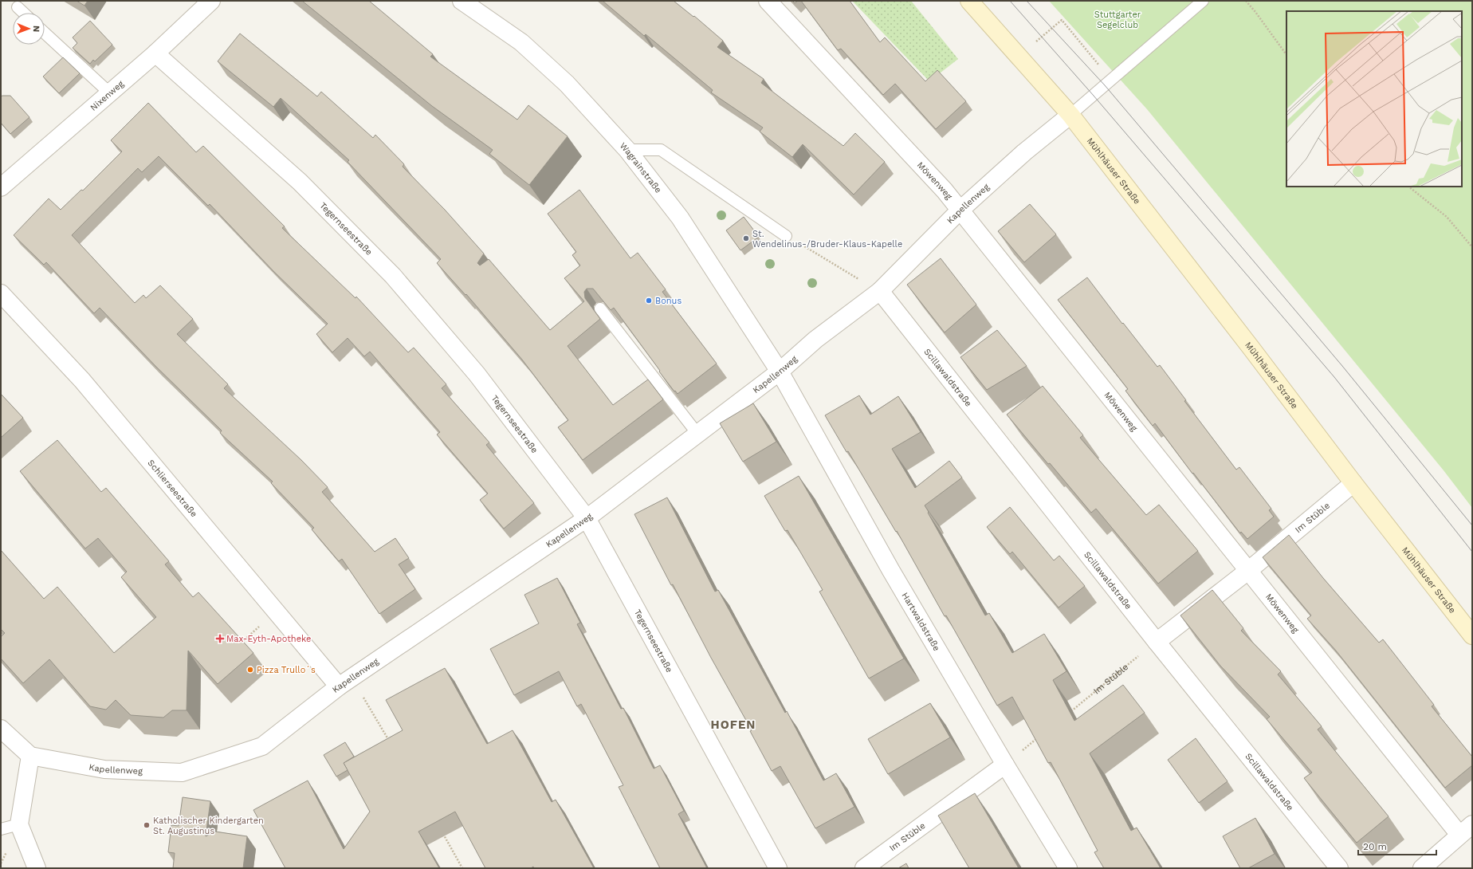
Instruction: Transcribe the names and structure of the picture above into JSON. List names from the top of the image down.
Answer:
{
  "streets": {
    "main road": ["Mühlhäuser Straße"],
    "street": [
      "Nixenweg",
      "Wagrainstraße",
      "Möwenweg",
      "Kapellenweg",
      "Tegernseestraße",
      "Scillawaldstraße",
      "Schlierseestraße",
      "Im Stüble",
      "Hartwaldstraße"
    ]
  },
  "crossings": [
    ["Nixenweg", "Tegernseestraße"],
    ["Wagrainstraße", "Kapellenweg"],
    ["Wagrainstraße", "Hartwaldstraße"],
    ["Mühlhäuser Straße", "Kapellenweg"],
    ["Mühlhäuser Straße", "Im Stüble"],
    ["Möwenweg", "Kapellenweg"],
    ["Möwenweg", "Im Stüble"],
    ["Kapellenweg", "Tegernseestraße"],
    ["Kapellenweg", "Scillawaldstraße"],
    ["Kapellenweg", "Schlierseestraße"],
    ["Kapellenweg", "Hartwaldstraße"],
    ["Scillawaldstraße", "Im Stüble"],
    ["Im Stüble", "Hartwaldstraße"]
  ],
  "districts": ["HOFEN"],
  "parks": ["Stuttgarter Segelclub"],
  "places": {
    "other": [
      "St. Wendelinus-/Bruder-Klaus-Kapelle",
      "Bonus",
      "Pizza Trullo´s",
      "Katholischer Kindergarten St. Augustinus"
    ],
    "health": ["Max-Eyth-Apotheke"]
  },
  "scale_bar": "20 m",
  "north": "right"
}
